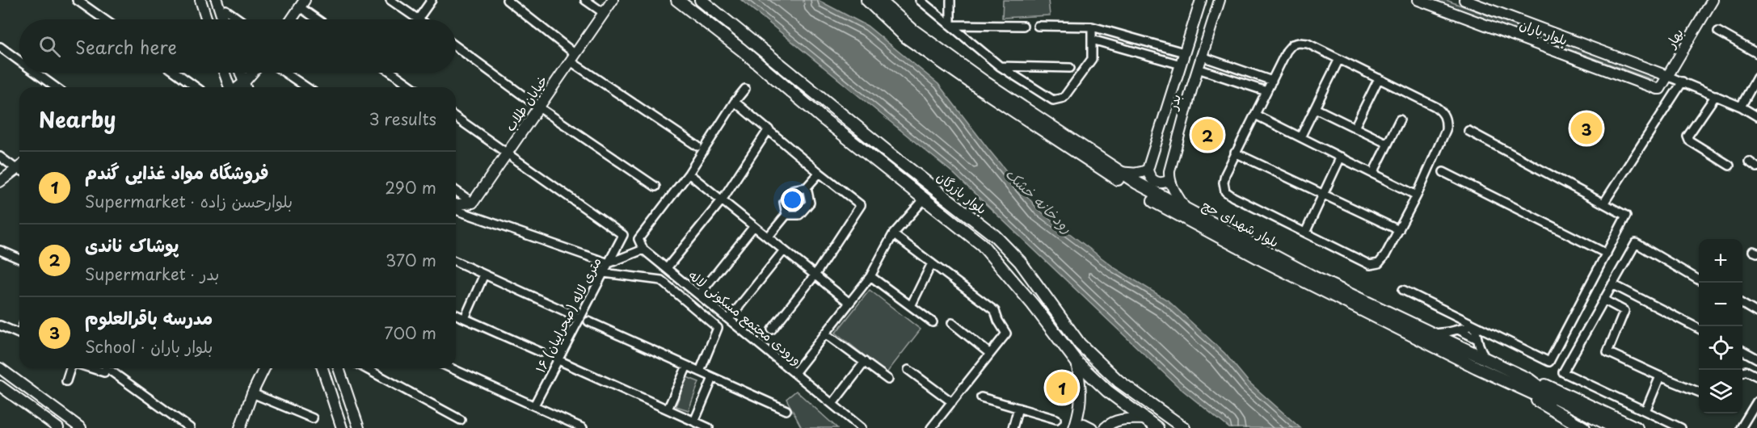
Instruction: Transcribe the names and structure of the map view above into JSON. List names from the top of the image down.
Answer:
{
  "streets": {
    "main road": ["بلوار بازرگان", "بلوار شهدای حج"],
    "street": [
      "بلوار باران",
      "بهار",
      "بدر",
      "خیابان طلاب",
      "۱۶ متری لاله (صحراییان)",
      "ورودی مجتمع مسکونی لاله"
    ]
  },
  "crossings": [
    ["بلوار باران", "بهار"],
    ["خیابان طلاب", "۱۶ متری لاله (صحراییان)"]
  ],
  "water": ["رودخانه خشک"],
  "page": {
    "search": "Search here",
    "heading": ["Nearby", "3 results"],
    "pins": ["3", "2", "1"],
    "list": [
      {
        "mark": "1",
        "name": "فروشگاه مواد غذایی گندم",
        "note": "Supermarket · بلوارحسن زاده",
        "value": "290 m"
      },
      {
        "mark": "2",
        "name": "پوشاک ناندی",
        "note": "Supermarket · بدر",
        "value": "370 m"
      },
      {
        "mark": "3",
        "name": "مدرسه باقرالعلوم",
        "note": "School · بلوار باران",
        "value": "700 m"
      }
    ],
    "map_buttons": ["+", "−"]
  }
}
